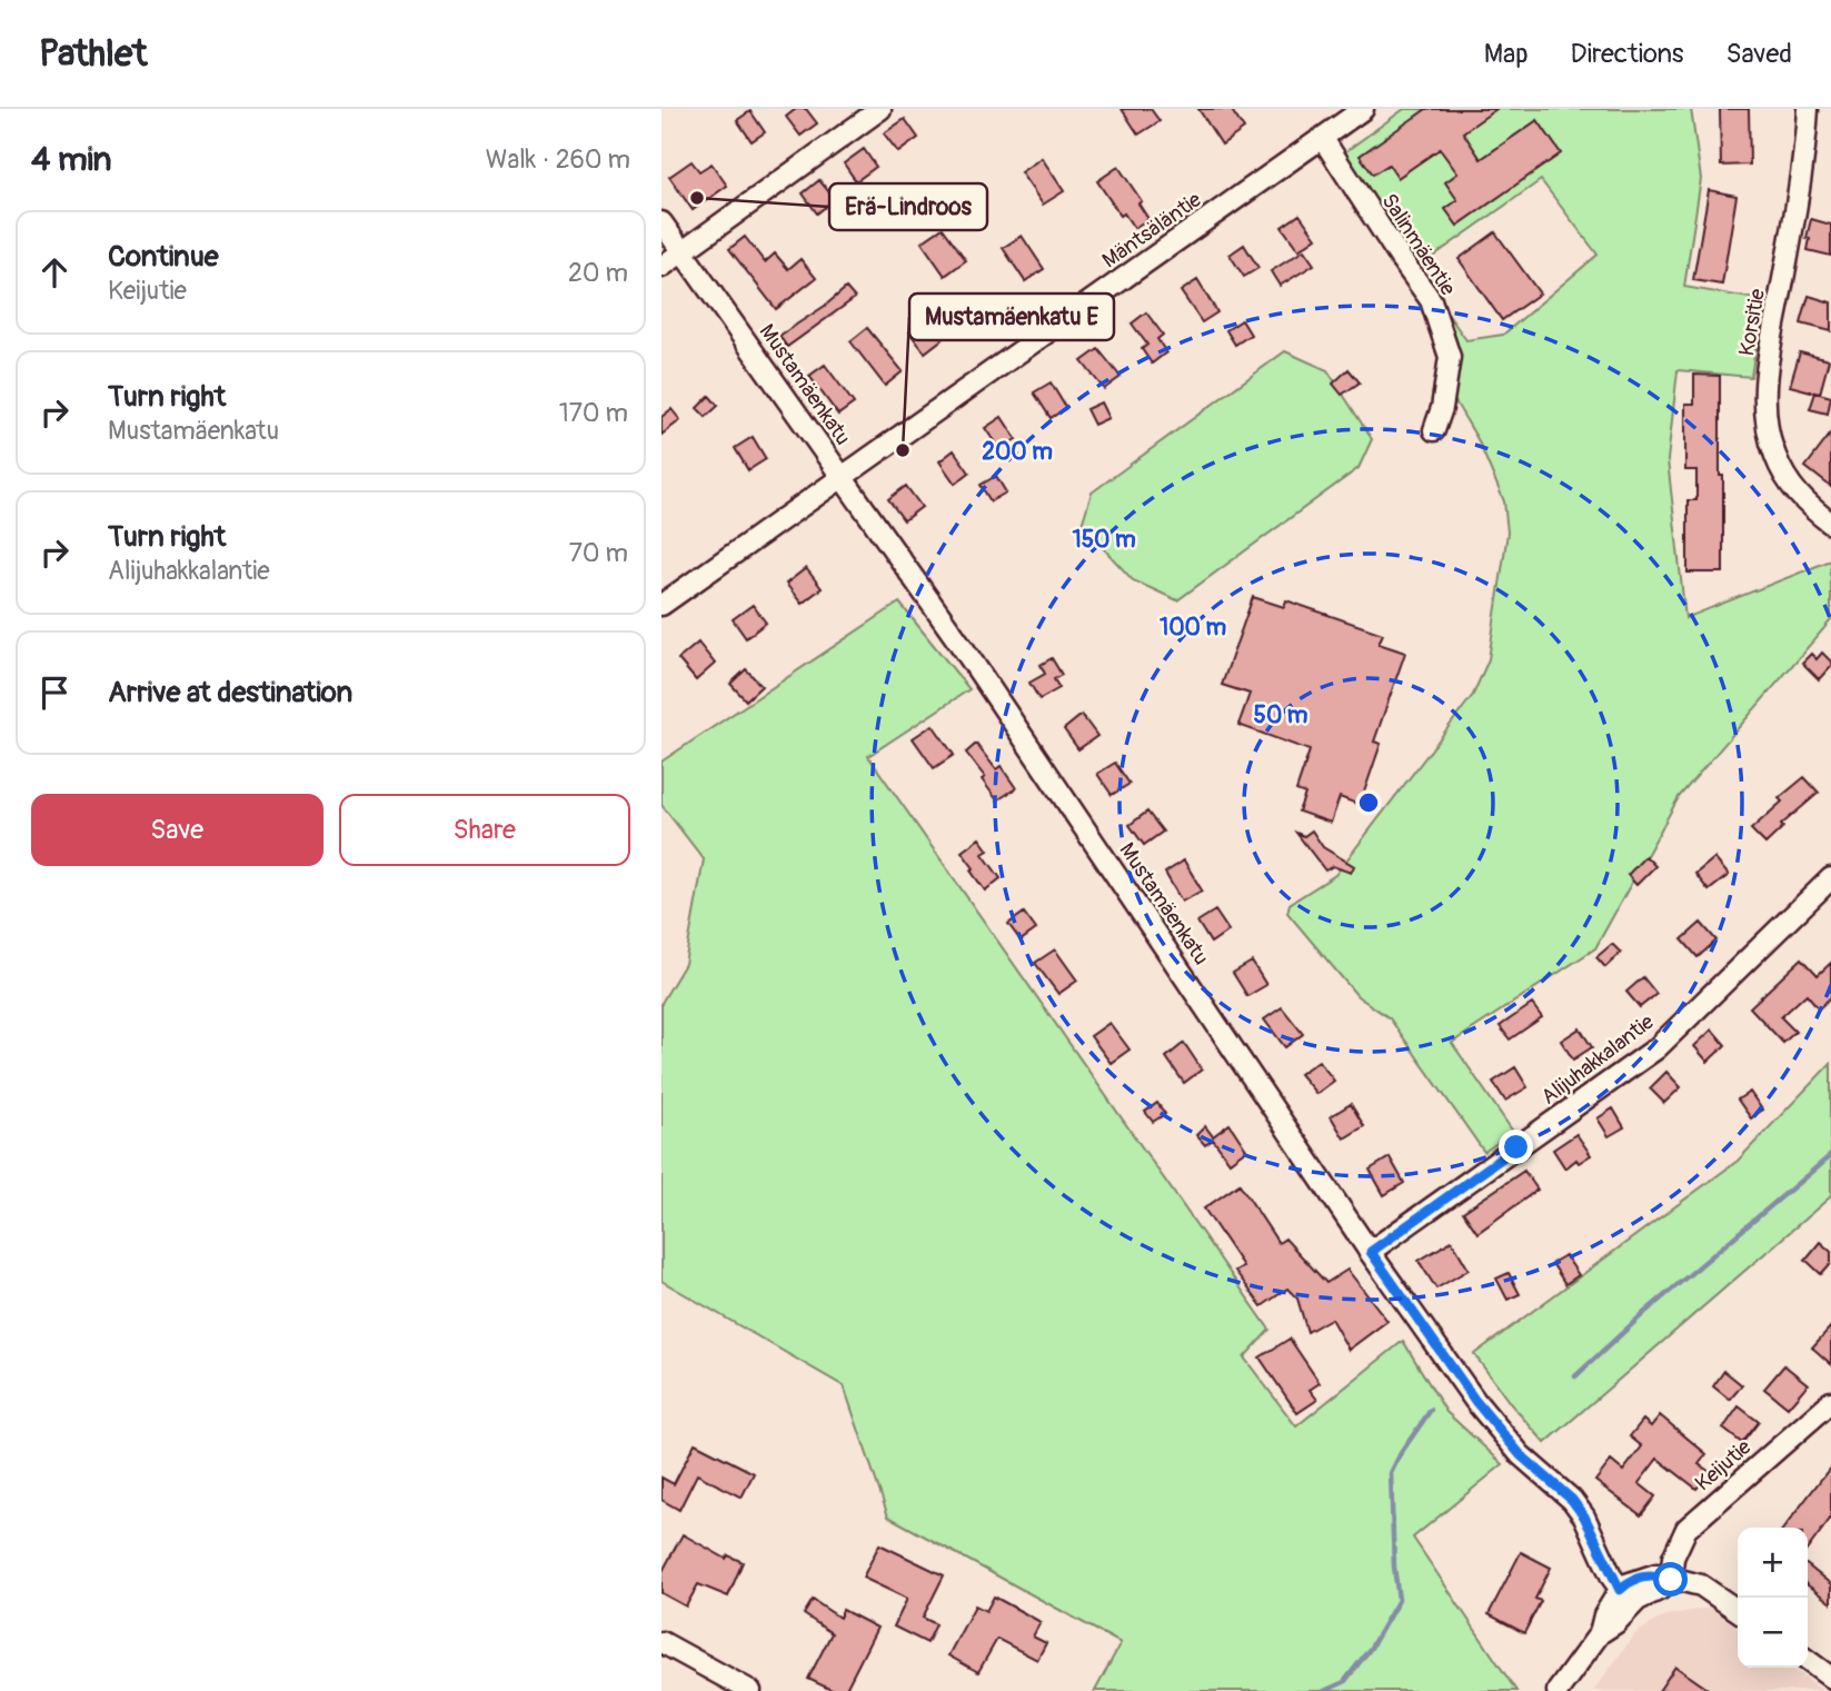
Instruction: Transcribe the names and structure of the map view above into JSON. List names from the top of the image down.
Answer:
{
  "streets": {
    "street": [
      "Mäntsäläntie",
      "Salinmäentie",
      "Korsitie",
      "Mustamäenkatu",
      "Alijuhakkalantie",
      "Keijutie"
    ]
  },
  "crossings": [
    ["Mäntsäläntie", "Salinmäentie"],
    ["Mäntsäläntie", "Mustamäenkatu"],
    ["Mustamäenkatu", "Alijuhakkalantie"]
  ],
  "places": ["Erä-Lindroos", "Mustamäenkatu E"],
  "page": {
    "header": "Pathlet",
    "nav": ["Map", "Directions", "Saved"],
    "heading": ["4 min", "Walk · 260 m"],
    "list": [
      ["Continue", "Keijutie", "20 m"],
      ["Turn right", "Mustamäenkatu", "170 m"],
      ["Turn right", "Alijuhakkalantie", "70 m"],
      "Arrive at destination"
    ],
    "buttons": ["Save", "Share"],
    "map_buttons": ["+", "−"]
  },
  "rings": [
    "200 m",
    "150 m",
    "100 m",
    "50 m"
  ]
}
